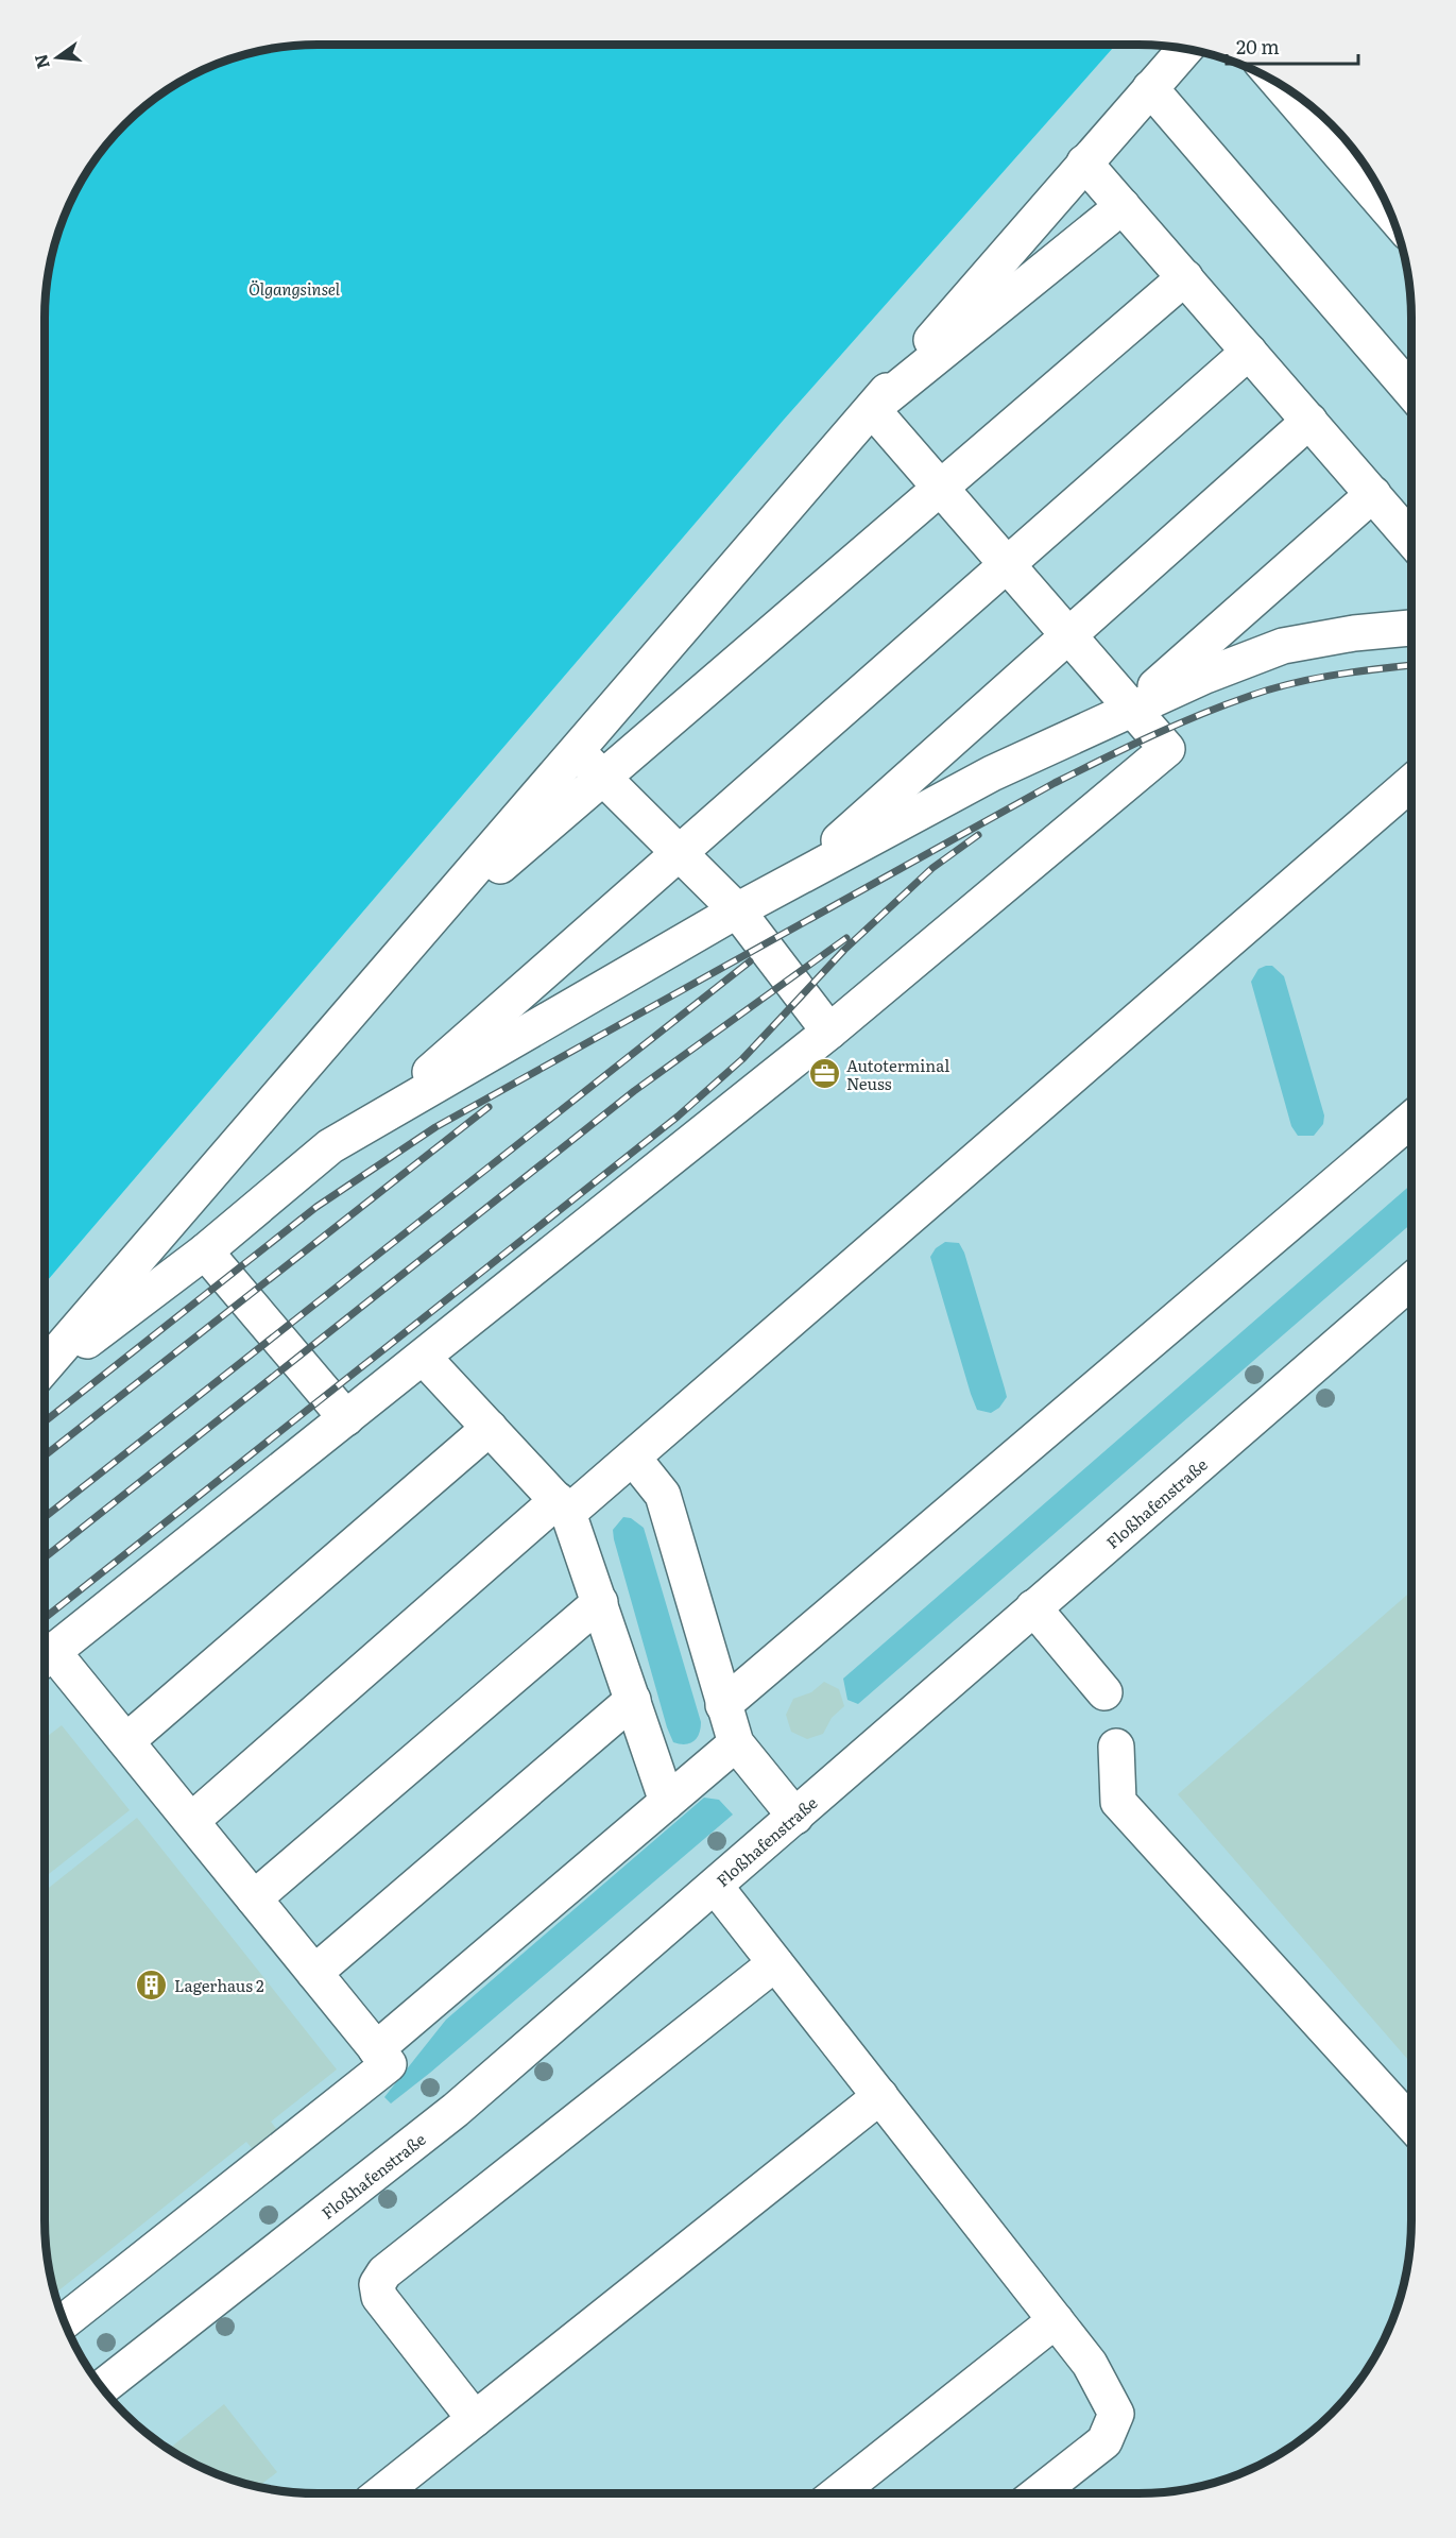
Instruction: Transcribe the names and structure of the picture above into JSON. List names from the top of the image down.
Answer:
{
  "streets": {
    "street": ["Floßhafenstraße"]
  },
  "parks": ["Ölgangsinsel"],
  "places": {
    "office": ["Autoterminal Neuss"],
    "building": ["Lagerhaus 2"]
  },
  "scale_bar": "20 m",
  "north": "left"
}
